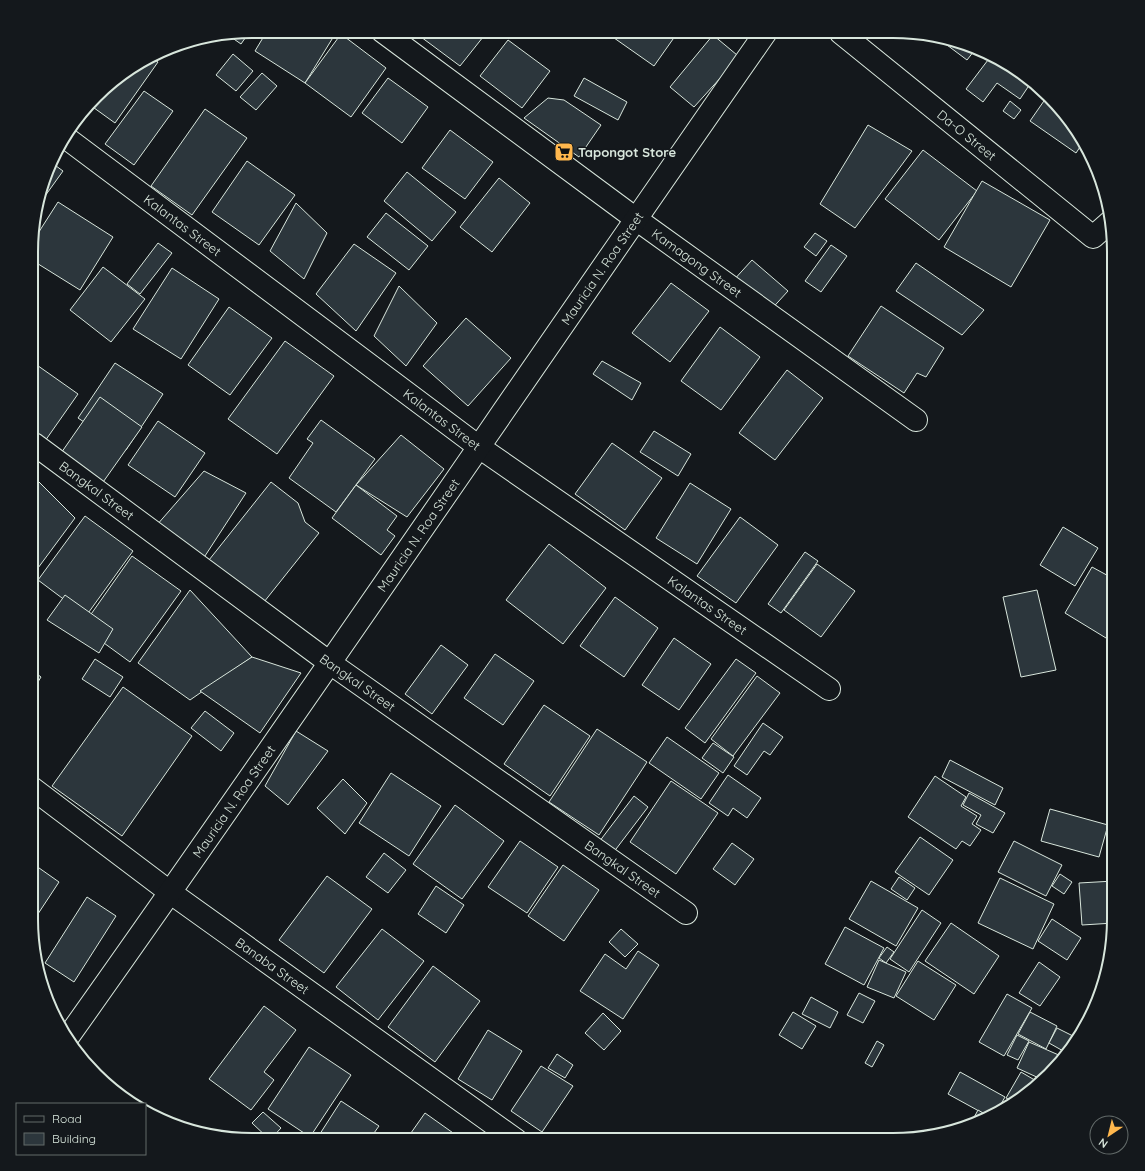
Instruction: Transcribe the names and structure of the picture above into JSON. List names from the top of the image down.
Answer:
{
  "streets": {
    "street": [
      "Da-O Street",
      "Kalantas Street",
      "Kamagong Street",
      "Mauricia N. Roa Street",
      "Bangkal Street",
      "Banaba Street"
    ]
  },
  "crossings": [
    ["Kalantas Street", "Mauricia N. Roa Street"],
    ["Kamagong Street", "Mauricia N. Roa Street"],
    ["Mauricia N. Roa Street", "Bangkal Street"],
    ["Mauricia N. Roa Street", "Banaba Street"]
  ],
  "places": {
    "supermarket": ["Tapongot Store"]
  },
  "legend": ["Road", "Building"],
  "north": "bottom left"
}
